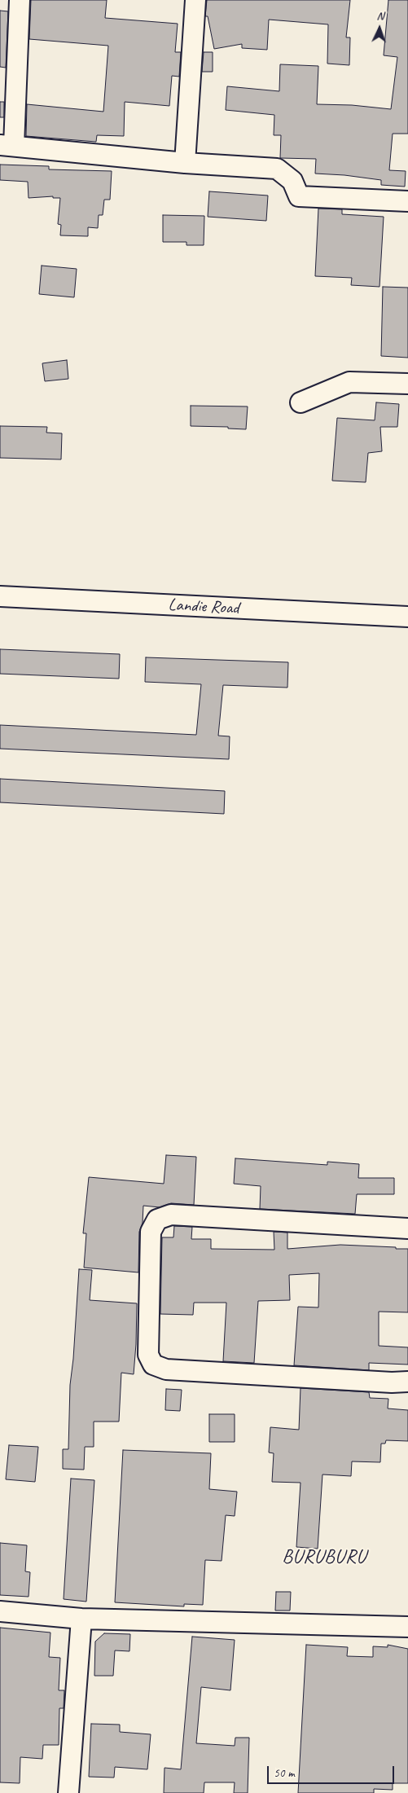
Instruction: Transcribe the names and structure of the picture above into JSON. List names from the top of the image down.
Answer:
{
  "streets": {
    "street": ["Landie Road"]
  },
  "districts": ["BURUBURU"],
  "scale_bar": "50 m",
  "north": "top"
}
